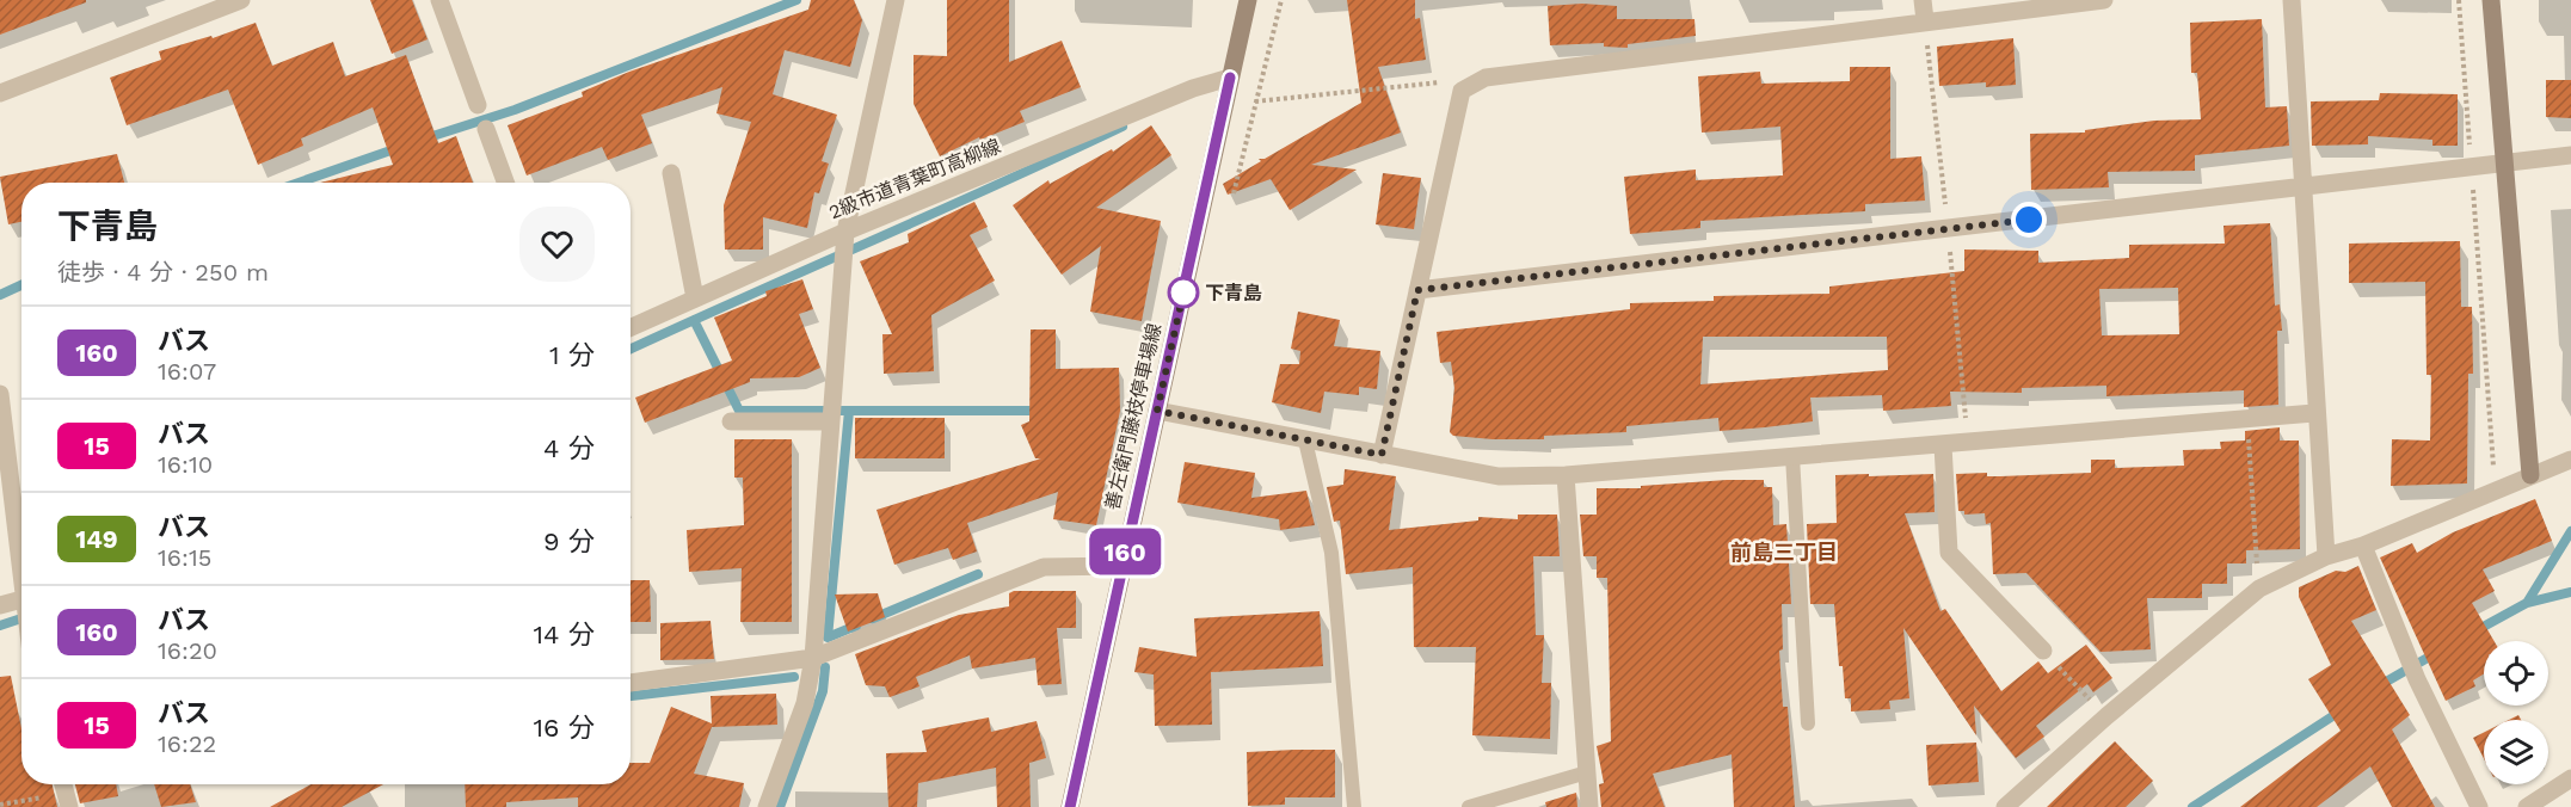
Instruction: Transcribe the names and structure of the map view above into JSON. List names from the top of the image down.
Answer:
{
  "streets": {
    "main road": ["善左衛門藤枝停車場線"],
    "street": ["2級市道青葉町高柳線"]
  },
  "crossings": [
    ["2級市道青葉町高柳線", "善左衛門藤枝停車場線"]
  ],
  "districts": ["前島三丁目"],
  "places": ["下青島"],
  "lines": ["bus line 160"],
  "page": {
    "on_map": "160",
    "heading": ["下青島", "徒歩 · 4 分 · 250 m"],
    "list": [
      {
        "mark": "160",
        "name": "バス",
        "note": "16:07",
        "value": "1 分"
      },
      {
        "mark": "15",
        "name": "バス",
        "note": "16:10",
        "value": "4 分"
      },
      {
        "mark": "149",
        "name": "バス",
        "note": "16:15",
        "value": "9 分"
      },
      {
        "mark": "160",
        "name": "バス",
        "note": "16:20",
        "value": "14 分"
      },
      {
        "mark": "15",
        "name": "バス",
        "note": "16:22",
        "value": "16 分"
      }
    ]
  }
}
